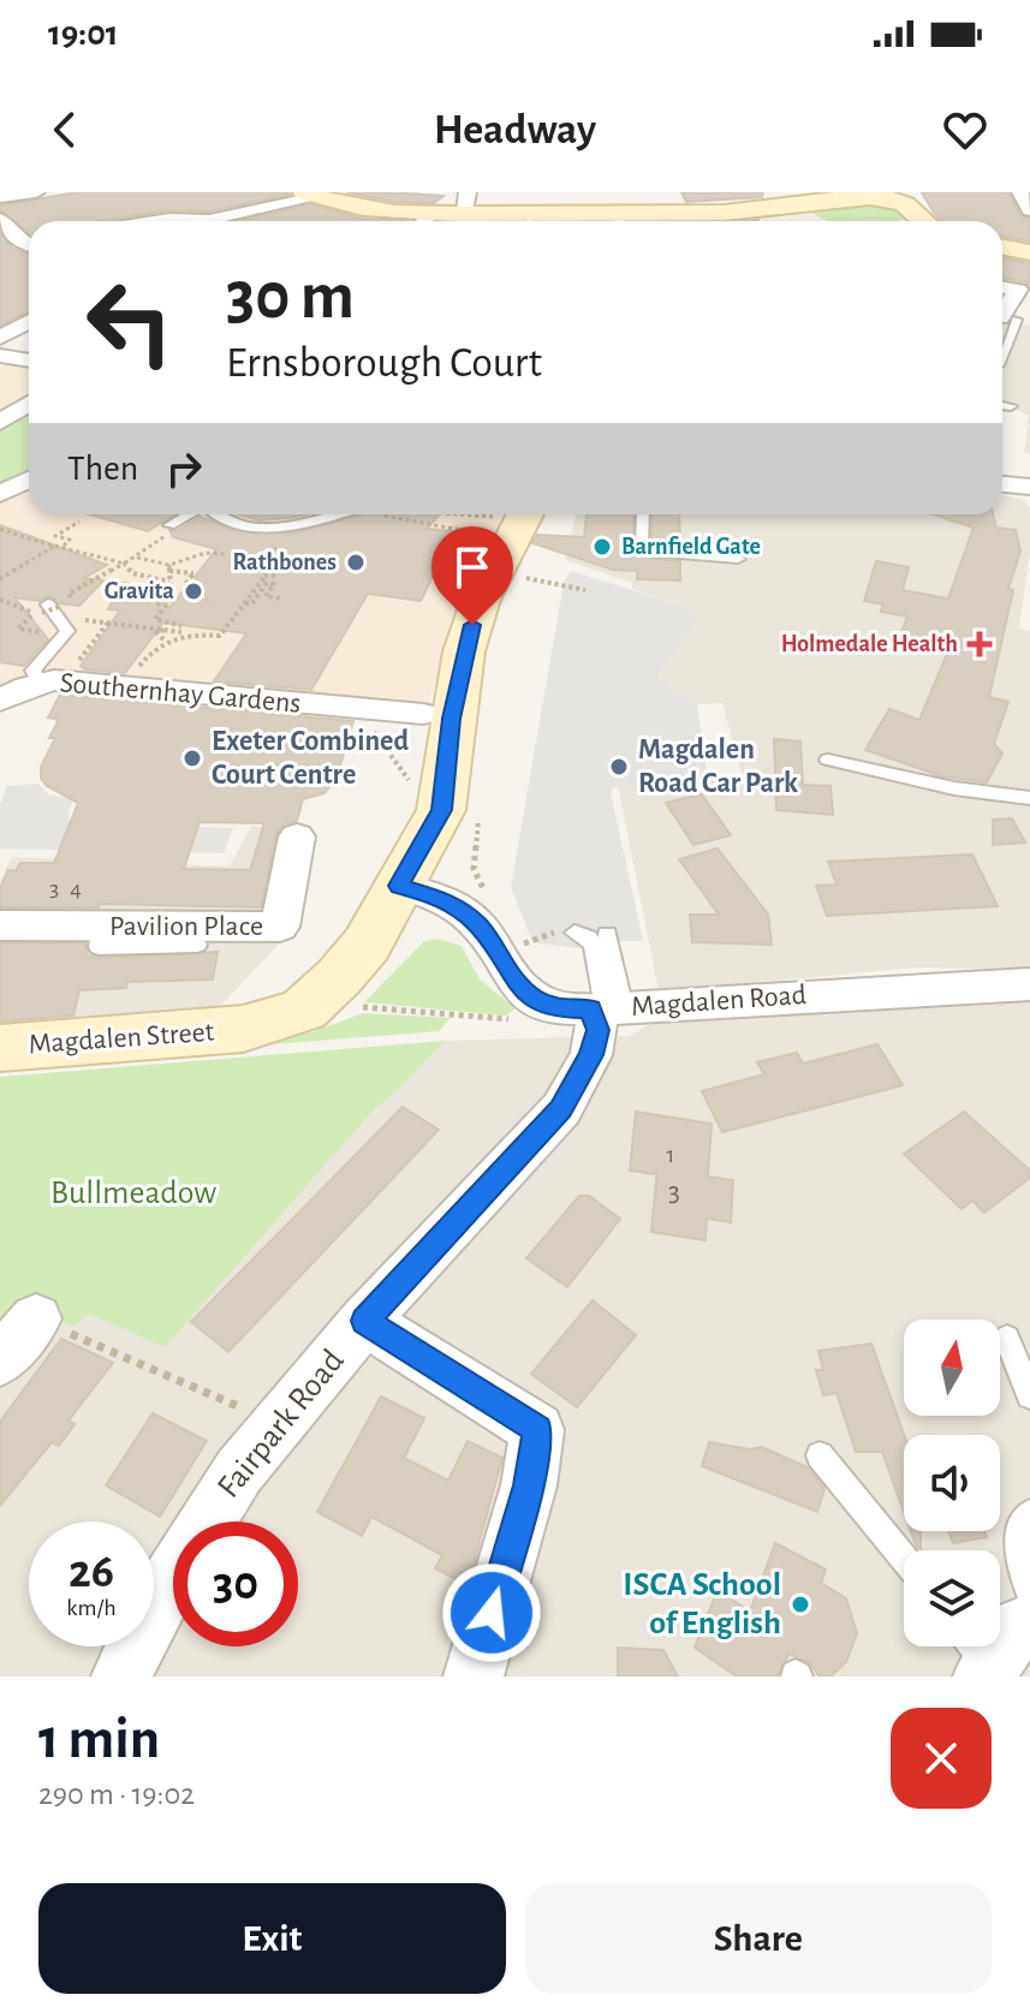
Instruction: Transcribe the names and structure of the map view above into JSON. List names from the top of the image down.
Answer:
{
  "streets": {
    "main road": ["Magdalen Street"],
    "street": [
      "Southernhay Gardens",
      "Pavilion Place",
      "Magdalen Road",
      "Fairpark Road"
    ]
  },
  "crossings": [
    ["Magdalen Road", "Fairpark Road"]
  ],
  "parks": ["Bullmeadow"],
  "places": {
    "other": [
      "Barnfield Gate",
      "Rathbones",
      "Gravita",
      "Exeter Combined Court Centre",
      "Magdalen Road Car Park",
      "ISCA School of English"
    ],
    "health": ["Holmedale Health"]
  },
  "house_numbers": [
    "3",
    "4",
    "1",
    "3"
  ],
  "north": "top",
  "page": {
    "status": "19:01",
    "header": "Headway",
    "turn": ["30 m", "Ernsborough Court"],
    "then": "Then",
    "speed": "26 km/h",
    "limit": "30",
    "heading": ["1 min", "290 m · 19:02"],
    "buttons": ["Exit", "Share"]
  }
}
